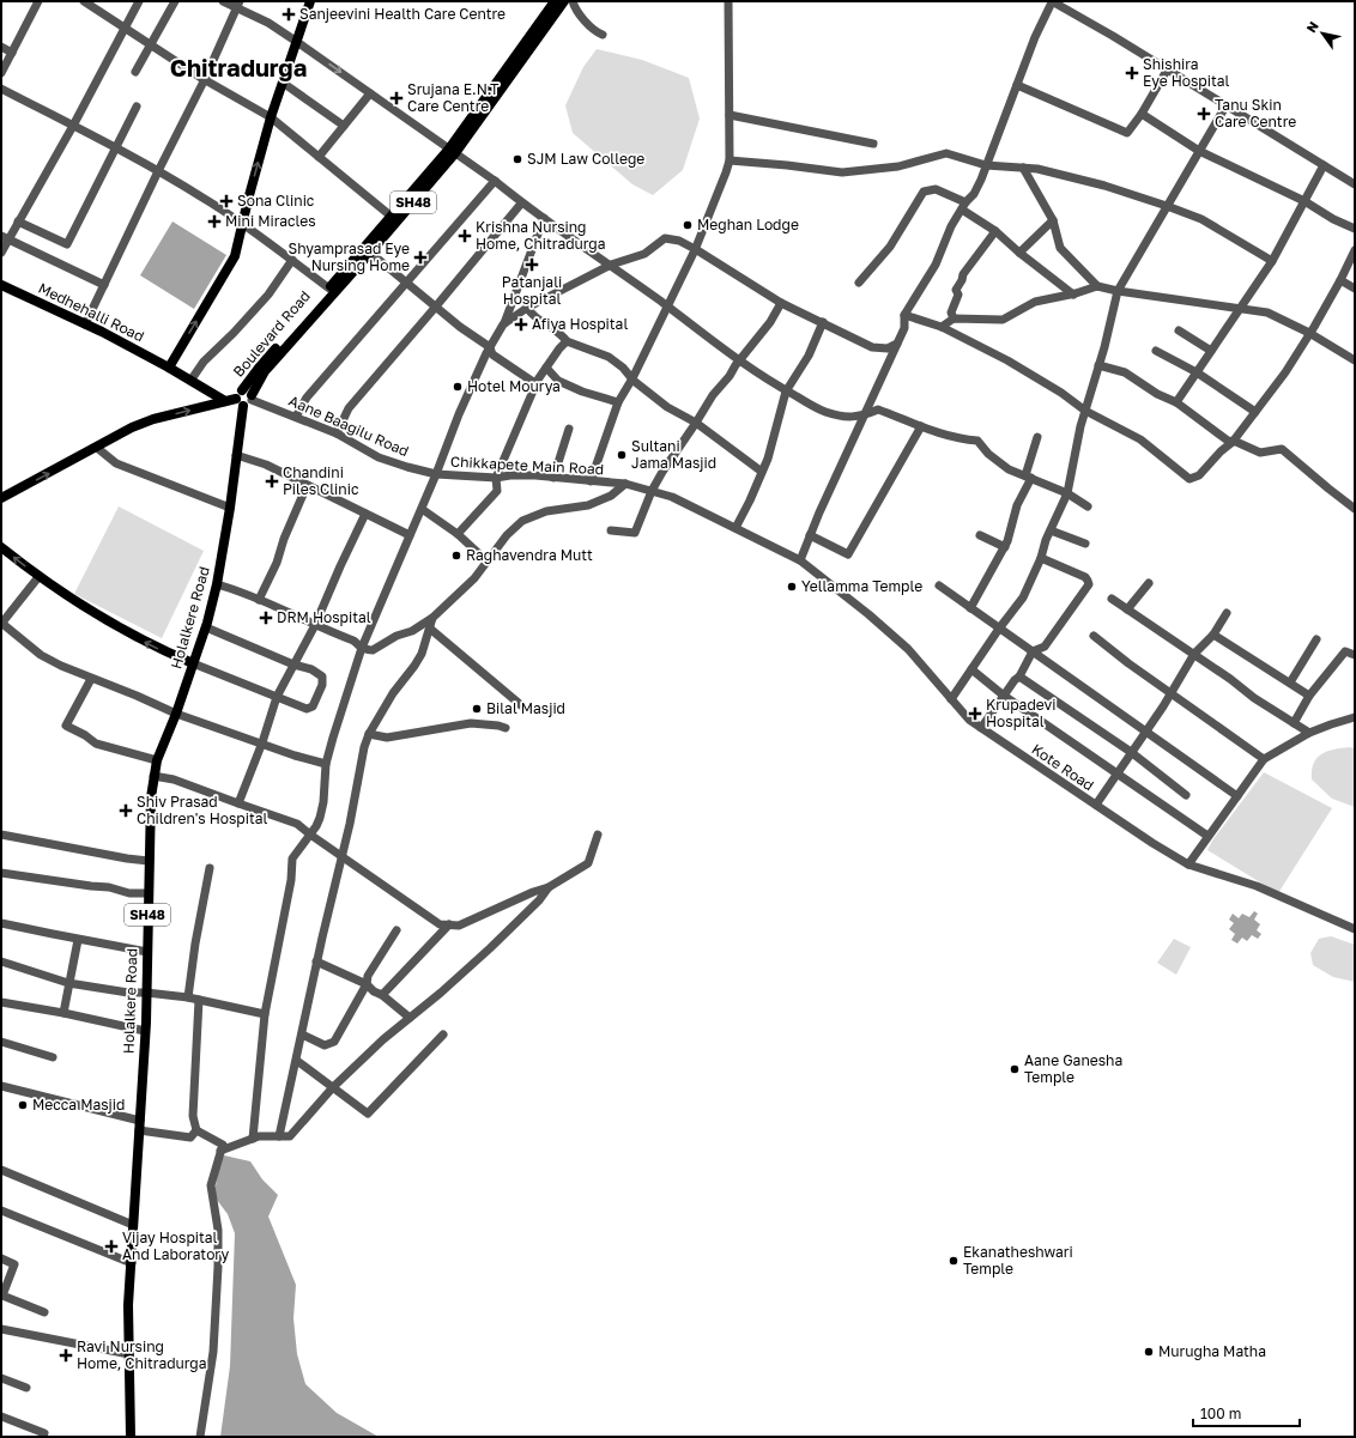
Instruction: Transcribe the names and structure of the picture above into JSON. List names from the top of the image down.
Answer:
{
  "streets": {
    "main road": [
      "SH48",
      "Medhehalli Road",
      "Boulevard Road",
      "Holalkere Road"
    ],
    "street": ["Aane Baagilu Road", "Chikkapete Main Road", "Kote Road"]
  },
  "crossings": [
    ["Boulevard Road", "Aane Baagilu Road"],
    ["Boulevard Road", "Holalkere Road"],
    ["Aane Baagilu Road", "Chikkapete Main Road"],
    ["Aane Baagilu Road", "Holalkere Road"],
    ["Chikkapete Main Road", "Kote Road"]
  ],
  "districts": ["Chitradurga"],
  "places": {
    "health": [
      "Sanjeevini Health Care Centre",
      "Shishira Eye Hospital",
      "Srujana E.N.T Care Centre",
      "Tanu Skin Care Centre",
      "Sona Clinic",
      "Mini Miracles",
      "Krishna Nursing Home, Chitradurga",
      "Shyamprasad Eye Nursing Home",
      "Patanjali Hospital",
      "Afiya Hospital",
      "Chandini Piles Clinic",
      "DRM Hospital",
      "Krupadevi Hospital",
      "Shiv Prasad Children's Hospital",
      "Vijay Hospital And Laboratory",
      "Ravi Nursing Home, Chitradurga"
    ],
    "other": [
      "SJM Law College",
      "Meghan Lodge",
      "Hotel Mourya",
      "Sultani Jama Masjid",
      "Raghavendra Mutt",
      "Yellamma Temple",
      "Bilal Masjid",
      "Aane Ganesha Temple",
      "Mecca Masjid",
      "Ekanatheshwari Temple",
      "Murugha Matha"
    ]
  },
  "scale_bar": "100 m",
  "north": "top left"
}
